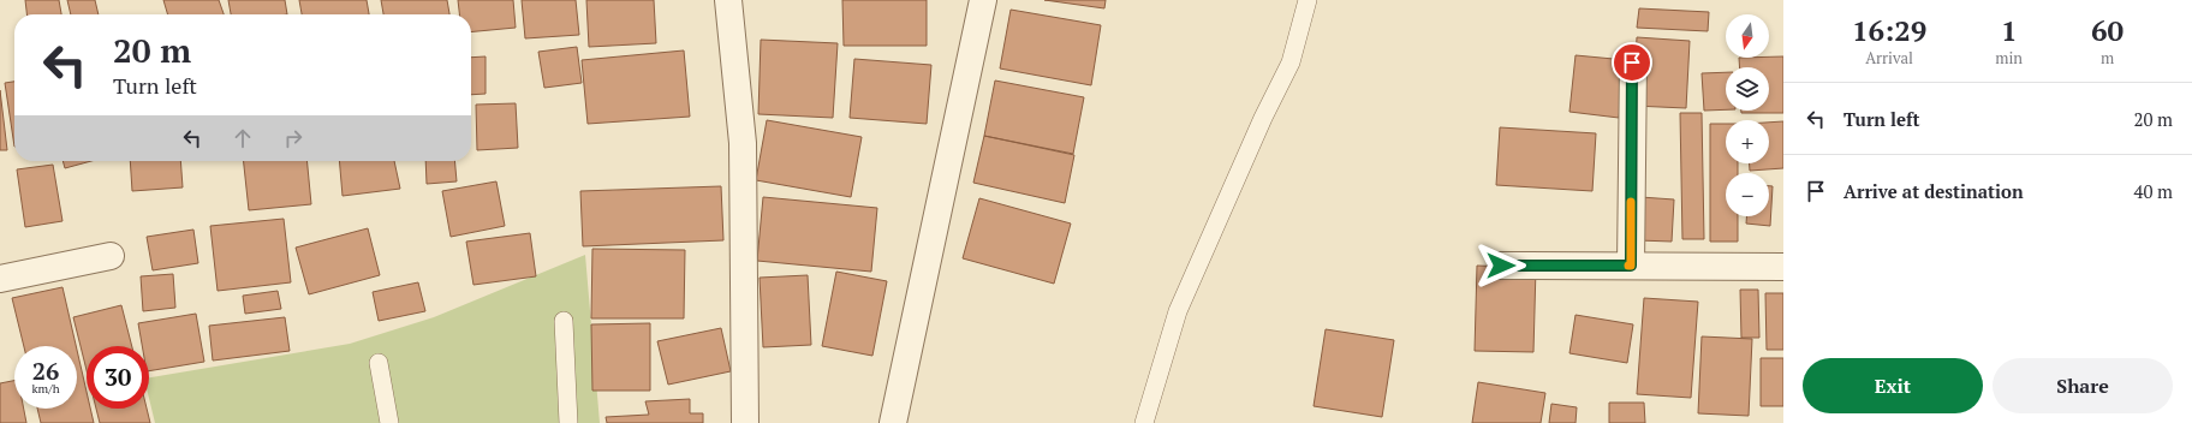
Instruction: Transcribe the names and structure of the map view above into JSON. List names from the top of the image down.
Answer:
{
  "north": "bottom",
  "page": {
    "eta": [
      "16:29",
      "Arrival",
      "1",
      "min",
      "60",
      "m"
    ],
    "map_buttons": ["+", "−"],
    "turn": ["20 m", "Turn left"],
    "list": [
      {
        "name": "Turn left",
        "value": "20 m"
      },
      {
        "name": "Arrive at destination",
        "value": "40 m"
      }
    ],
    "speed": "26 km/h",
    "limit": "30",
    "buttons": ["Exit", "Share"]
  }
}
